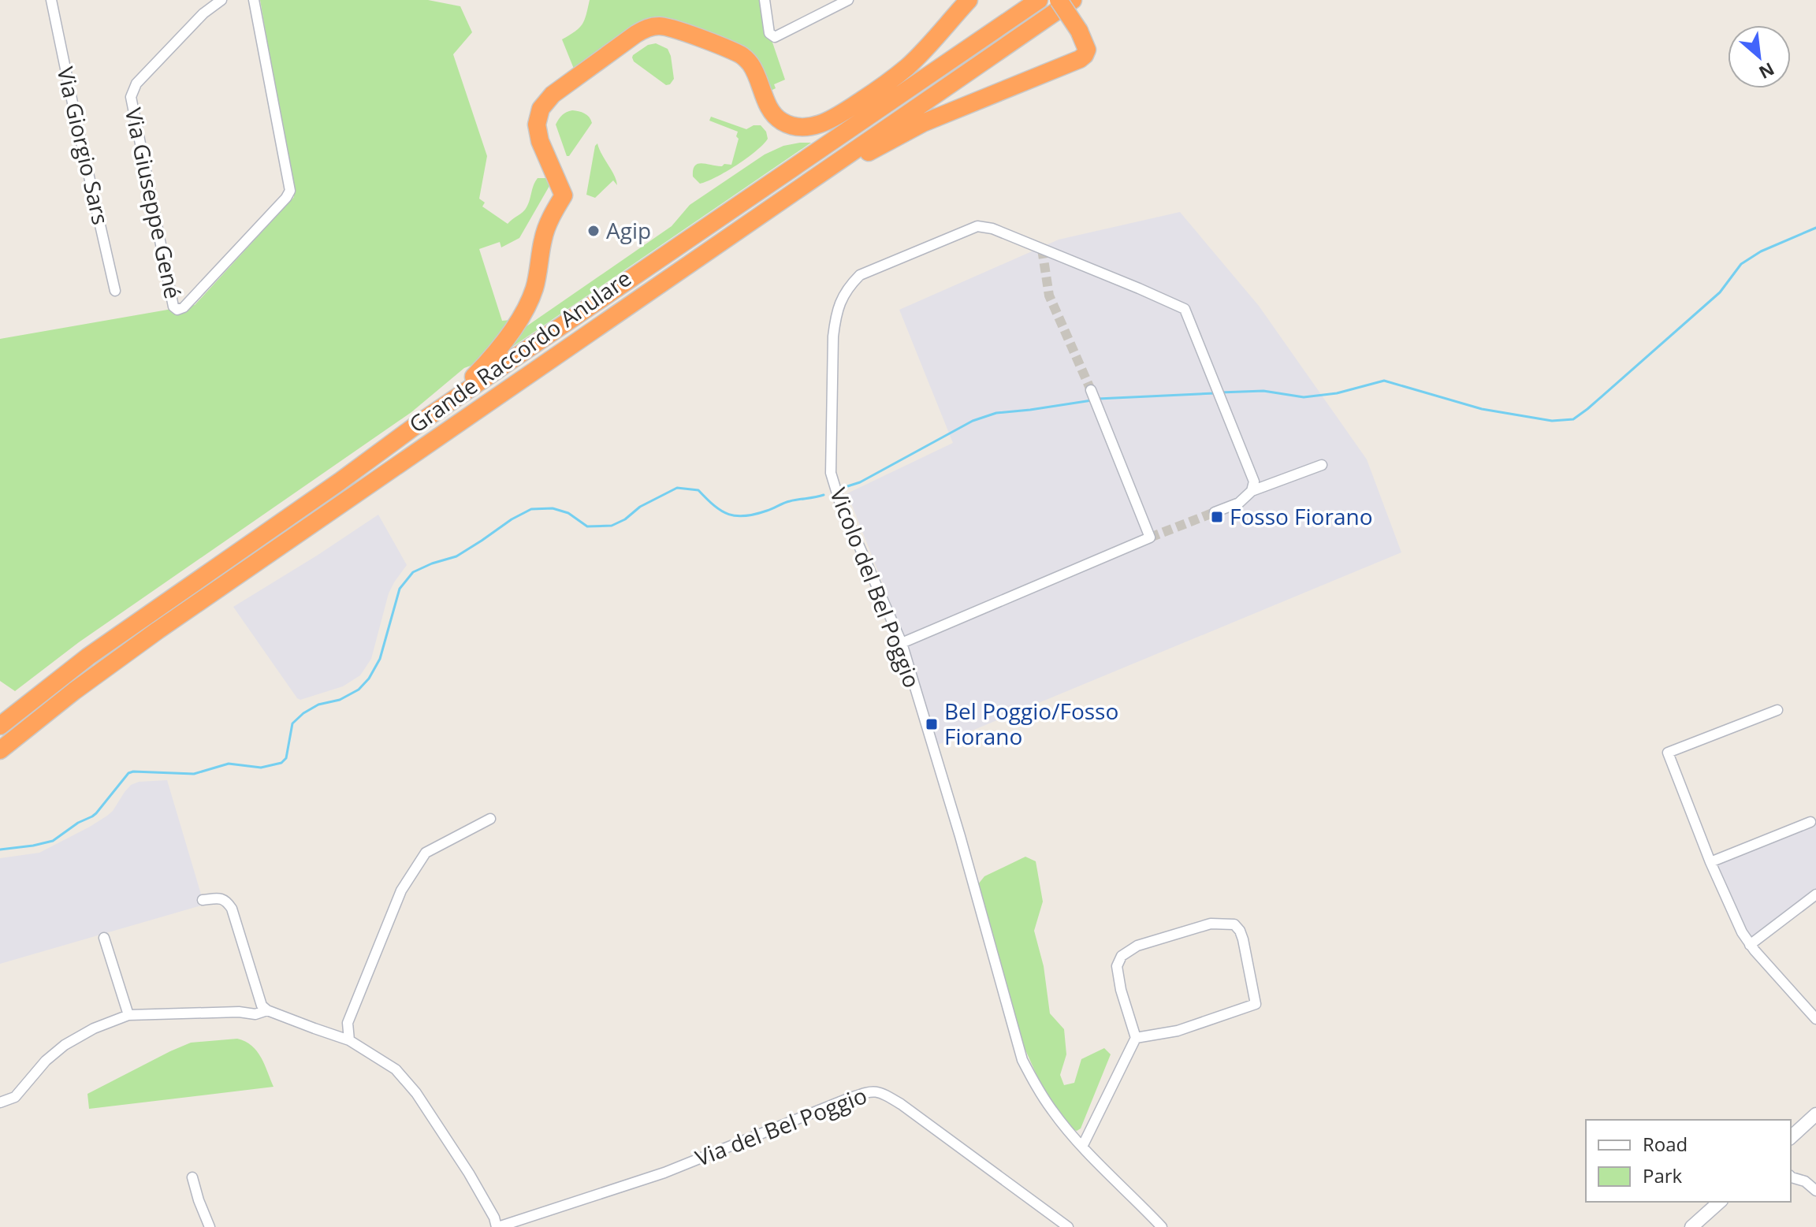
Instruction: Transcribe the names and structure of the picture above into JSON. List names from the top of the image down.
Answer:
{
  "streets": {
    "highway": ["Grande Raccordo Anulare"],
    "street": [
      "Via Giorgio Sars",
      "Via Giuseppe Gené",
      "Vicolo del Bel Poggio",
      "Via del Bel Poggio"
    ]
  },
  "places": {
    "other": ["Agip"],
    "transit": ["Fosso Fiorano", "Bel Poggio/Fosso Fiorano"]
  },
  "legend": ["Road", "Park"],
  "north": "bottom right"
}
